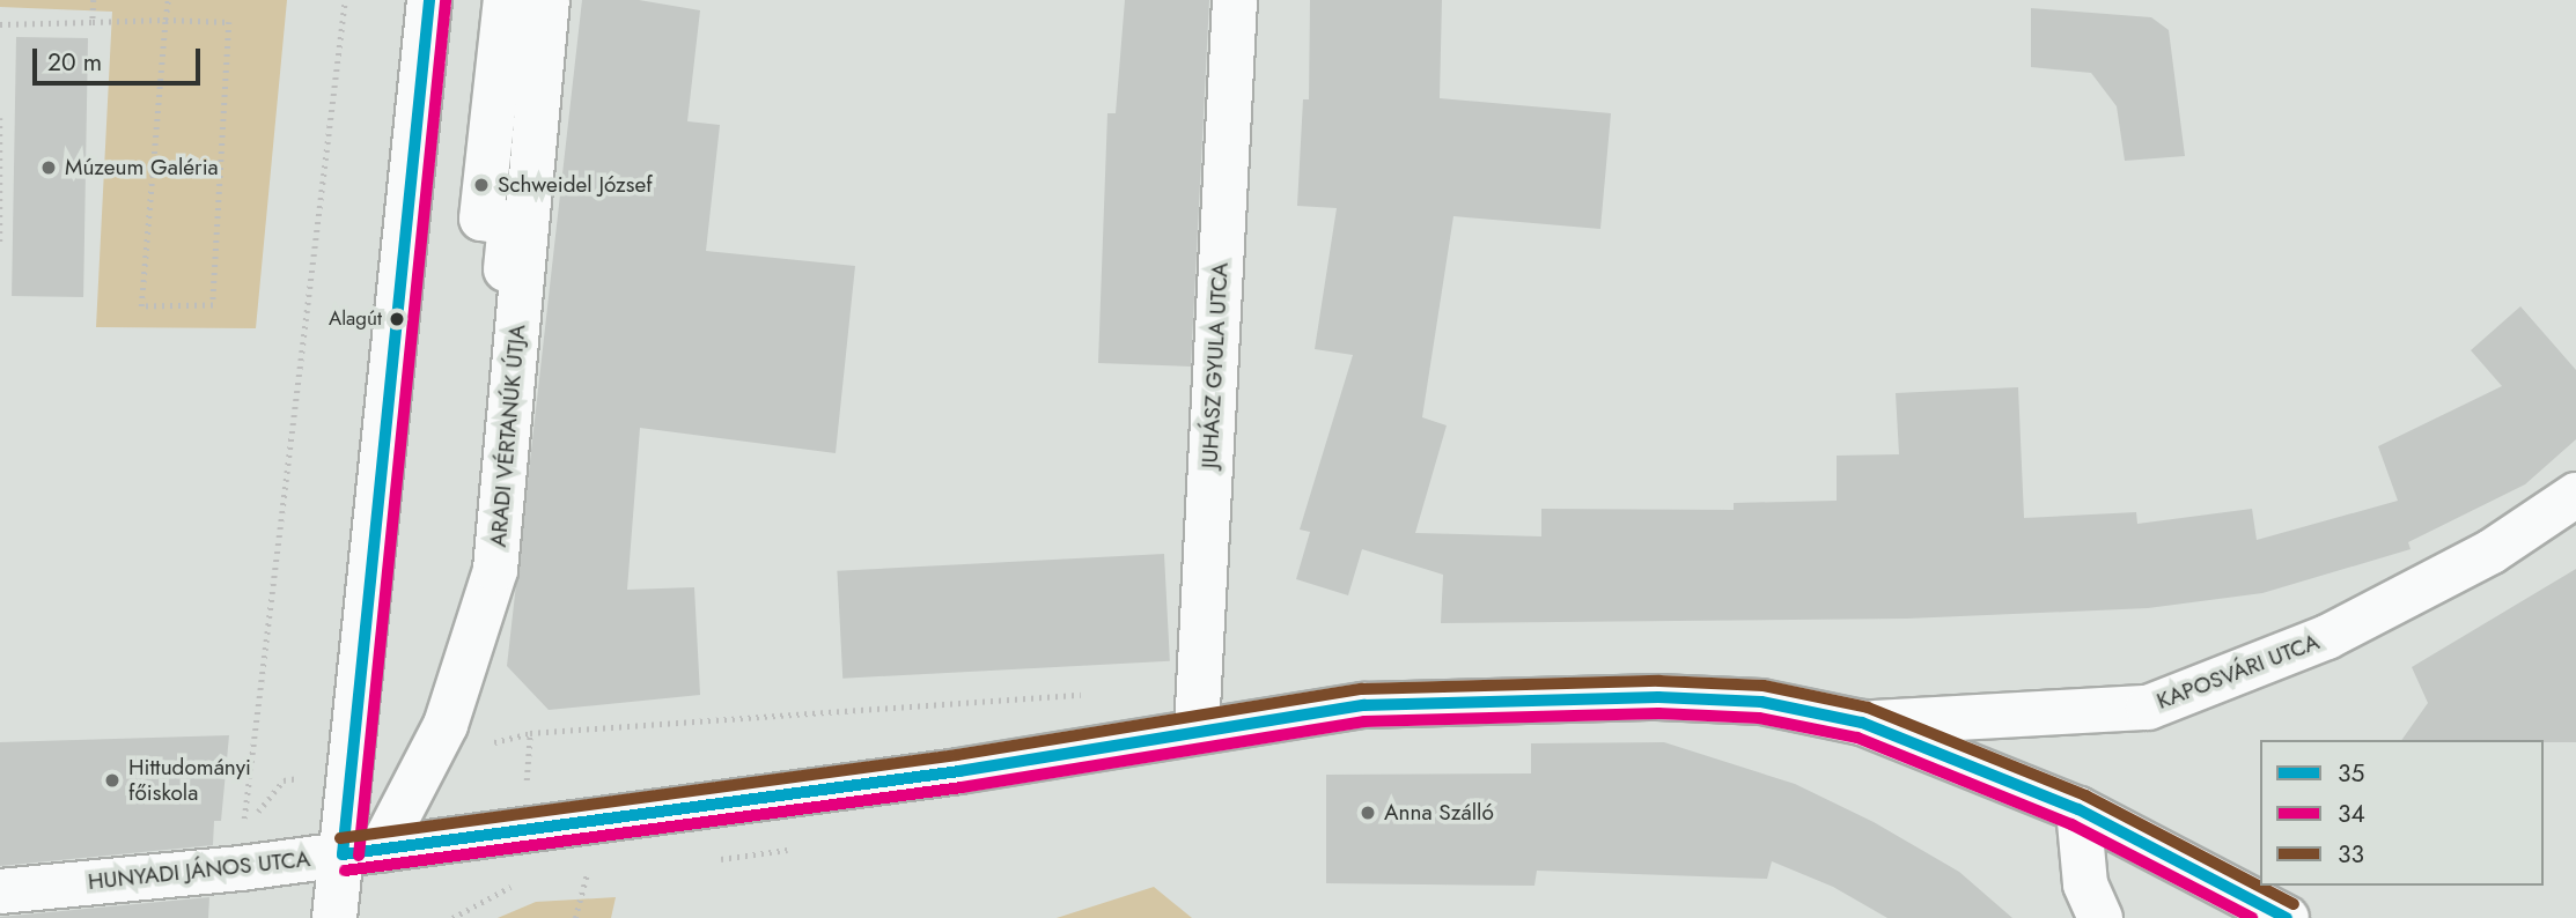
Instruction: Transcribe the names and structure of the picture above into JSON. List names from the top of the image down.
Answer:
{
  "streets": {
    "street": [
      "JUHÁSZ GYULA UTCA",
      "ARADI VÉRTANÚK ÚTJA",
      "KAPOSVÁRI UTCA",
      "HUNYADI JÁNOS UTCA"
    ]
  },
  "crossings": [
    ["JUHÁSZ GYULA UTCA", "HUNYADI JÁNOS UTCA"],
    ["ARADI VÉRTANÚK ÚTJA", "HUNYADI JÁNOS UTCA"],
    ["KAPOSVÁRI UTCA", "HUNYADI JÁNOS UTCA"]
  ],
  "places": [
    "Múzeum Galéria",
    "Schweidel József",
    "Alagút",
    "Hittudományi főiskola",
    "Anna Szálló"
  ],
  "lines": ["transit line 35", "transit line 34", "transit line 33"],
  "legend": ["35", "34", "33"],
  "scale_bar": "20 m"
}
